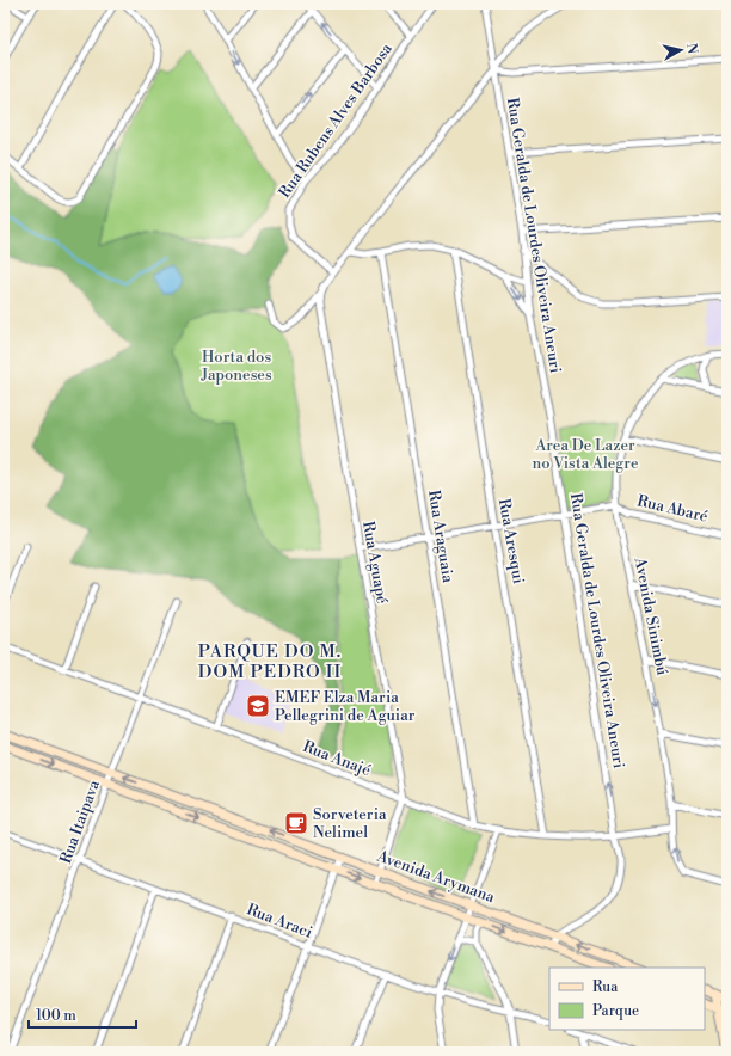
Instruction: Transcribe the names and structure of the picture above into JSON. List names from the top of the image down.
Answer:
{
  "streets": {
    "main road": ["Avenida Arymana"],
    "street": [
      "Rua Rubens Alves Barbosa",
      "Rua Geralda de Lourdes Oliveira Aneuri",
      "Rua Abaré",
      "Rua Araguaia",
      "Rua Aresqui",
      "Rua Aguapé",
      "Avenida Sinimbú",
      "Rua Anajé",
      "Rua Itaipava",
      "Rua Araci"
    ]
  },
  "crossings": [
    ["Rua Geralda de Lourdes Oliveira Aneuri", "Rua Abaré"],
    ["Rua Geralda de Lourdes Oliveira Aneuri", "Rua Anajé"],
    ["Rua Geralda de Lourdes Oliveira Aneuri", "Avenida Arymana"],
    ["Rua Abaré", "Rua Araguaia"],
    ["Rua Abaré", "Rua Aresqui"],
    ["Rua Abaré", "Rua Aguapé"],
    ["Rua Abaré", "Avenida Sinimbú"],
    ["Rua Araguaia", "Rua Anajé"],
    ["Rua Aresqui", "Rua Anajé"],
    ["Rua Aguapé", "Rua Anajé"],
    ["Rua Aguapé", "Avenida Arymana"],
    ["Avenida Sinimbú", "Rua Anajé"],
    ["Rua Anajé", "Rua Itaipava"],
    ["Rua Itaipava", "Avenida Arymana"],
    ["Rua Itaipava", "Rua Araci"]
  ],
  "districts": ["PARQUE DO M. DOM PEDRO II"],
  "parks": ["Horta dos Japoneses", "Area De Lazer no Vista Alegre"],
  "places": {
    "school or university": ["EMEF Elza Maria Pellegrini de Aguiar"],
    "cafe": ["Sorveteria Nelimel"]
  },
  "legend": ["Rua", "Parque"],
  "scale_bar": "100 m",
  "north": "right"
}
